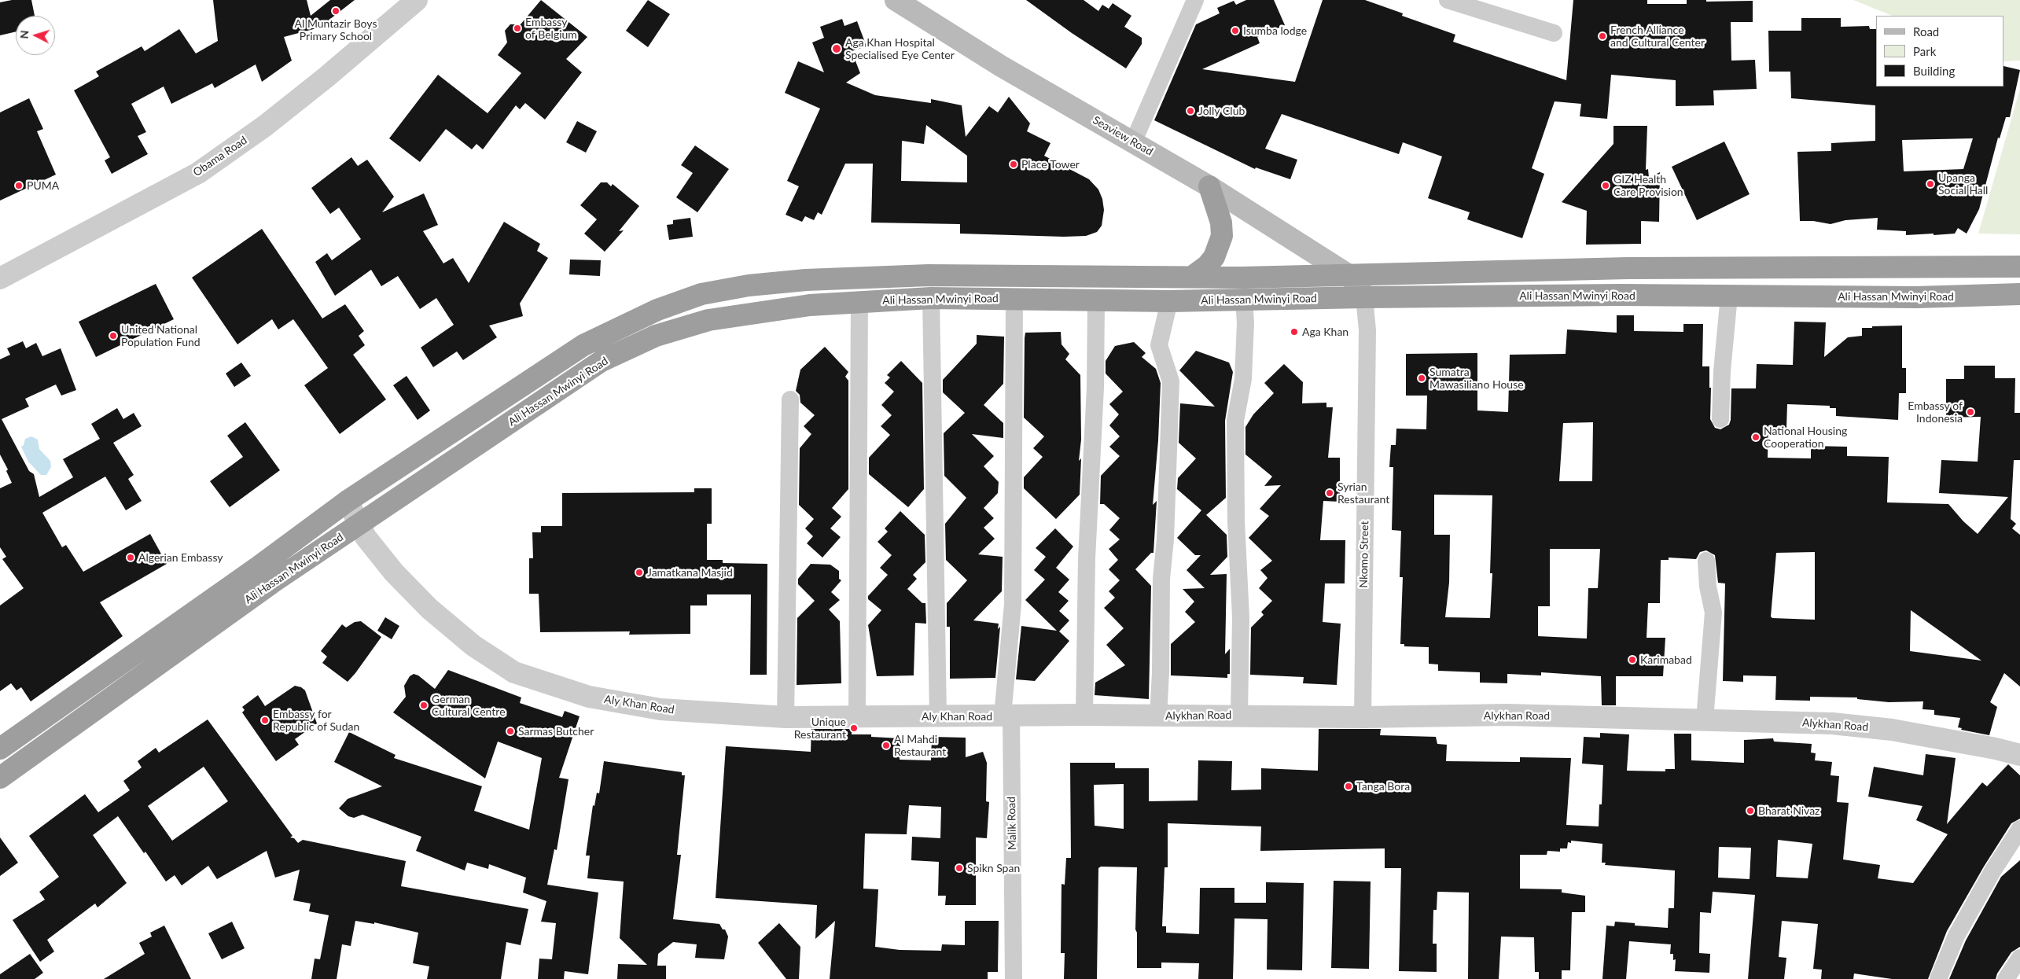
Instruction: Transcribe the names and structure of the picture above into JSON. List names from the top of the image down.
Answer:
{
  "streets": {
    "highway": ["Ali Hassan Mwinyi Road"],
    "main road": ["Seaview Road"],
    "street": [
      "Obama Road",
      "Nkomo Street",
      "Aly Khan Road",
      "Alykhan Road",
      "Malik Road"
    ]
  },
  "crossings": [
    ["Seaview Road", "Ali Hassan Mwinyi Road"],
    ["Seaview Road", "Nkomo Street"],
    ["Ali Hassan Mwinyi Road", "Nkomo Street"],
    ["Ali Hassan Mwinyi Road", "Aly Khan Road"],
    ["Ali Hassan Mwinyi Road", "Malik Road"],
    ["Nkomo Street", "Alykhan Road"],
    ["Aly Khan Road", "Alykhan Road"],
    ["Aly Khan Road", "Malik Road"],
    ["Alykhan Road", "Malik Road"]
  ],
  "places": [
    "Al Muntazir Boys Primary School",
    "Embassy of Belgium",
    "Isumba lodge",
    "French Alliance and Cultural Center",
    "Aga Khan Hospital Specialised Eye Center",
    "Jolly Club",
    "Place Tower",
    "Upanga Social Hall",
    "PUMA",
    "GIZ Health Care Provision",
    "Aga Khan",
    "United National Population Fund",
    "Sumatra Mawasiliano House",
    "Embassy of Indonesia",
    "National Housing Cooperation",
    "Syrian Restaurant",
    "Algerian Embassy",
    "Jamatkana Masjid",
    "Karimabad",
    "German Cultural Centre",
    "Embassy for Republic of Sudan",
    "Unique Restaurant",
    "Sarmas Butcher",
    "Al Mahdi Restaurant",
    "Tanga Bora",
    "Bharat Nivaz",
    "Spikn Span"
  ],
  "legend": ["Road", "Park", "Building"],
  "north": "left"
}
